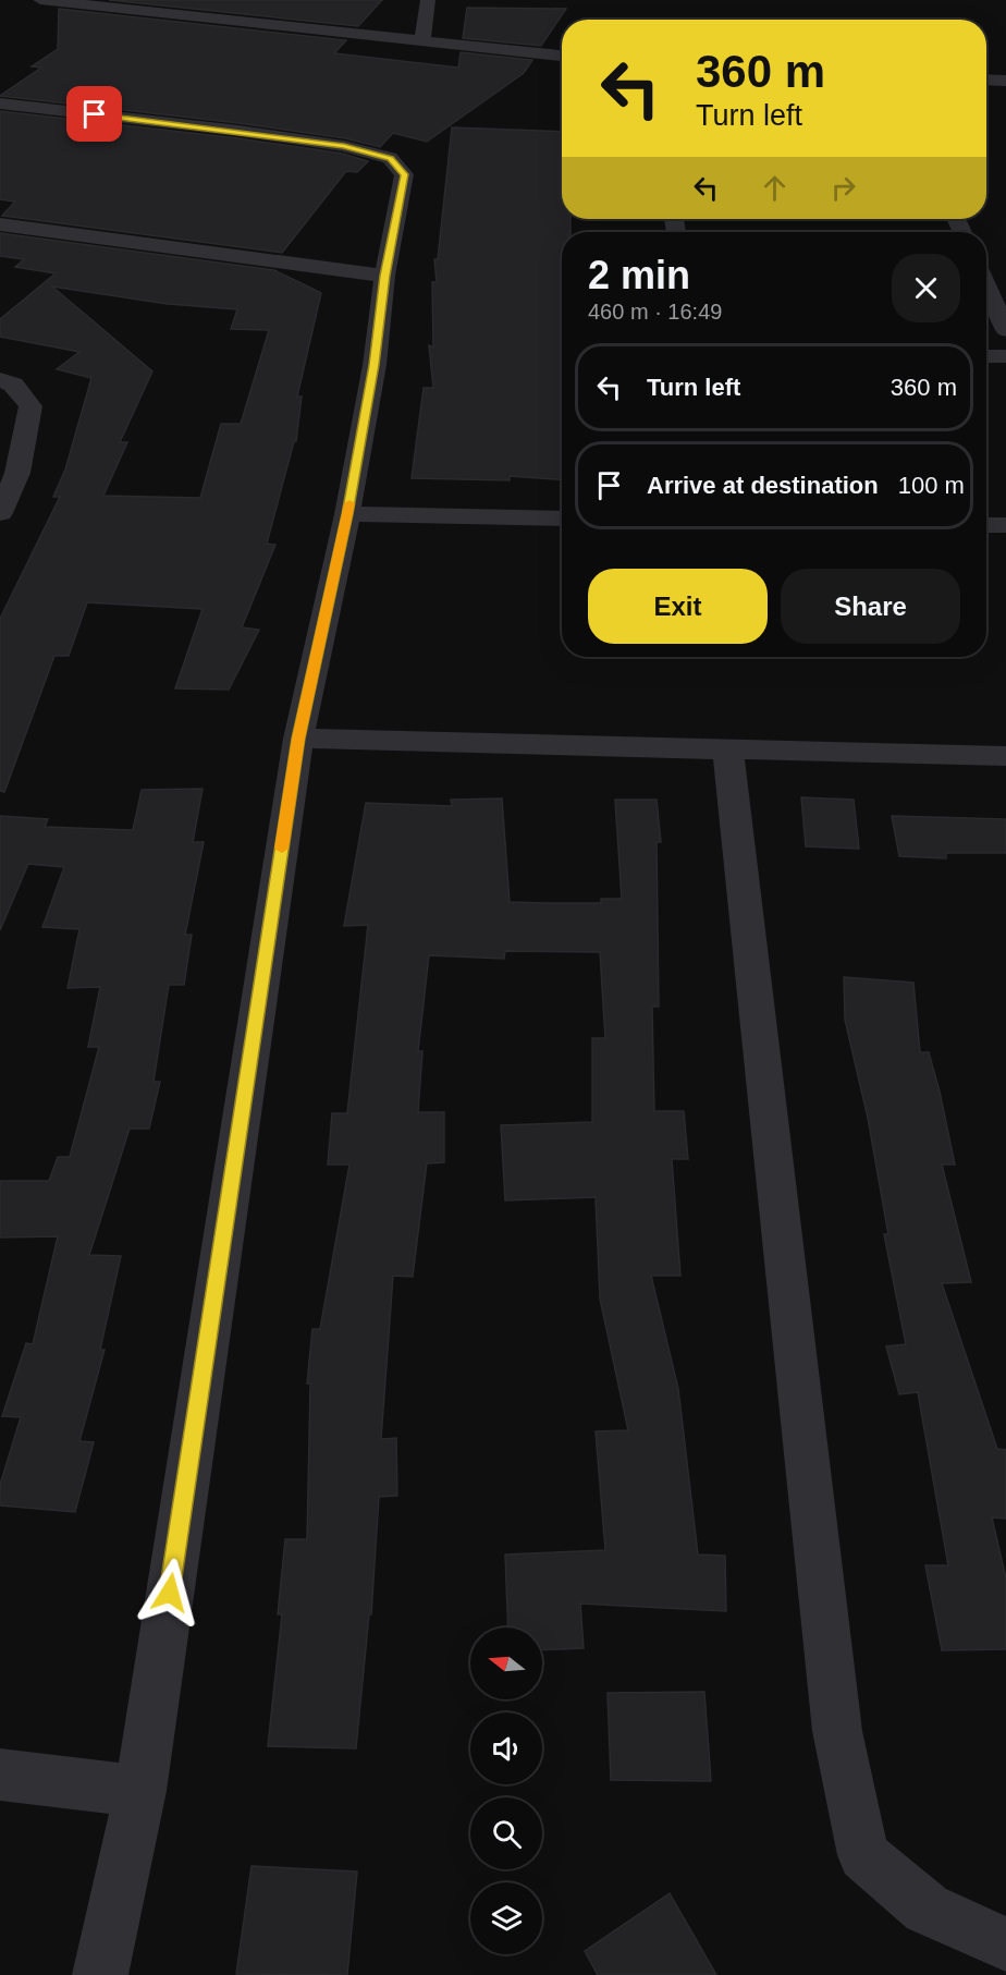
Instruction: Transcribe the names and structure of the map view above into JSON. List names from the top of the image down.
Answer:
{
  "north": "left",
  "page": {
    "turn": ["360 m", "Turn left"],
    "heading": ["2 min", "460 m · 16:49"],
    "list": [
      {
        "name": "Turn left",
        "value": "360 m"
      },
      {
        "name": "Arrive at destination",
        "value": "100 m"
      }
    ],
    "buttons": ["Exit", "Share"]
  }
}
